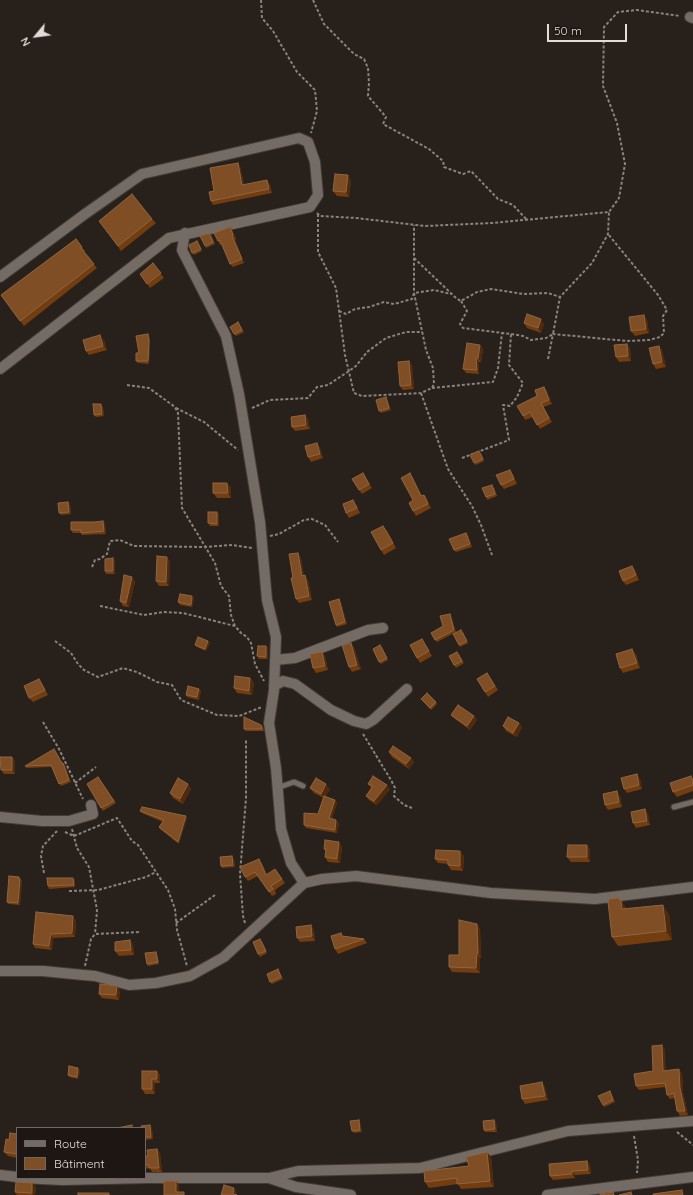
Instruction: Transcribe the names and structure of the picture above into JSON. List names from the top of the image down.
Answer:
{
  "legend": ["Route", "Bâtiment"],
  "scale_bar": "50 m",
  "north": "bottom left"
}
